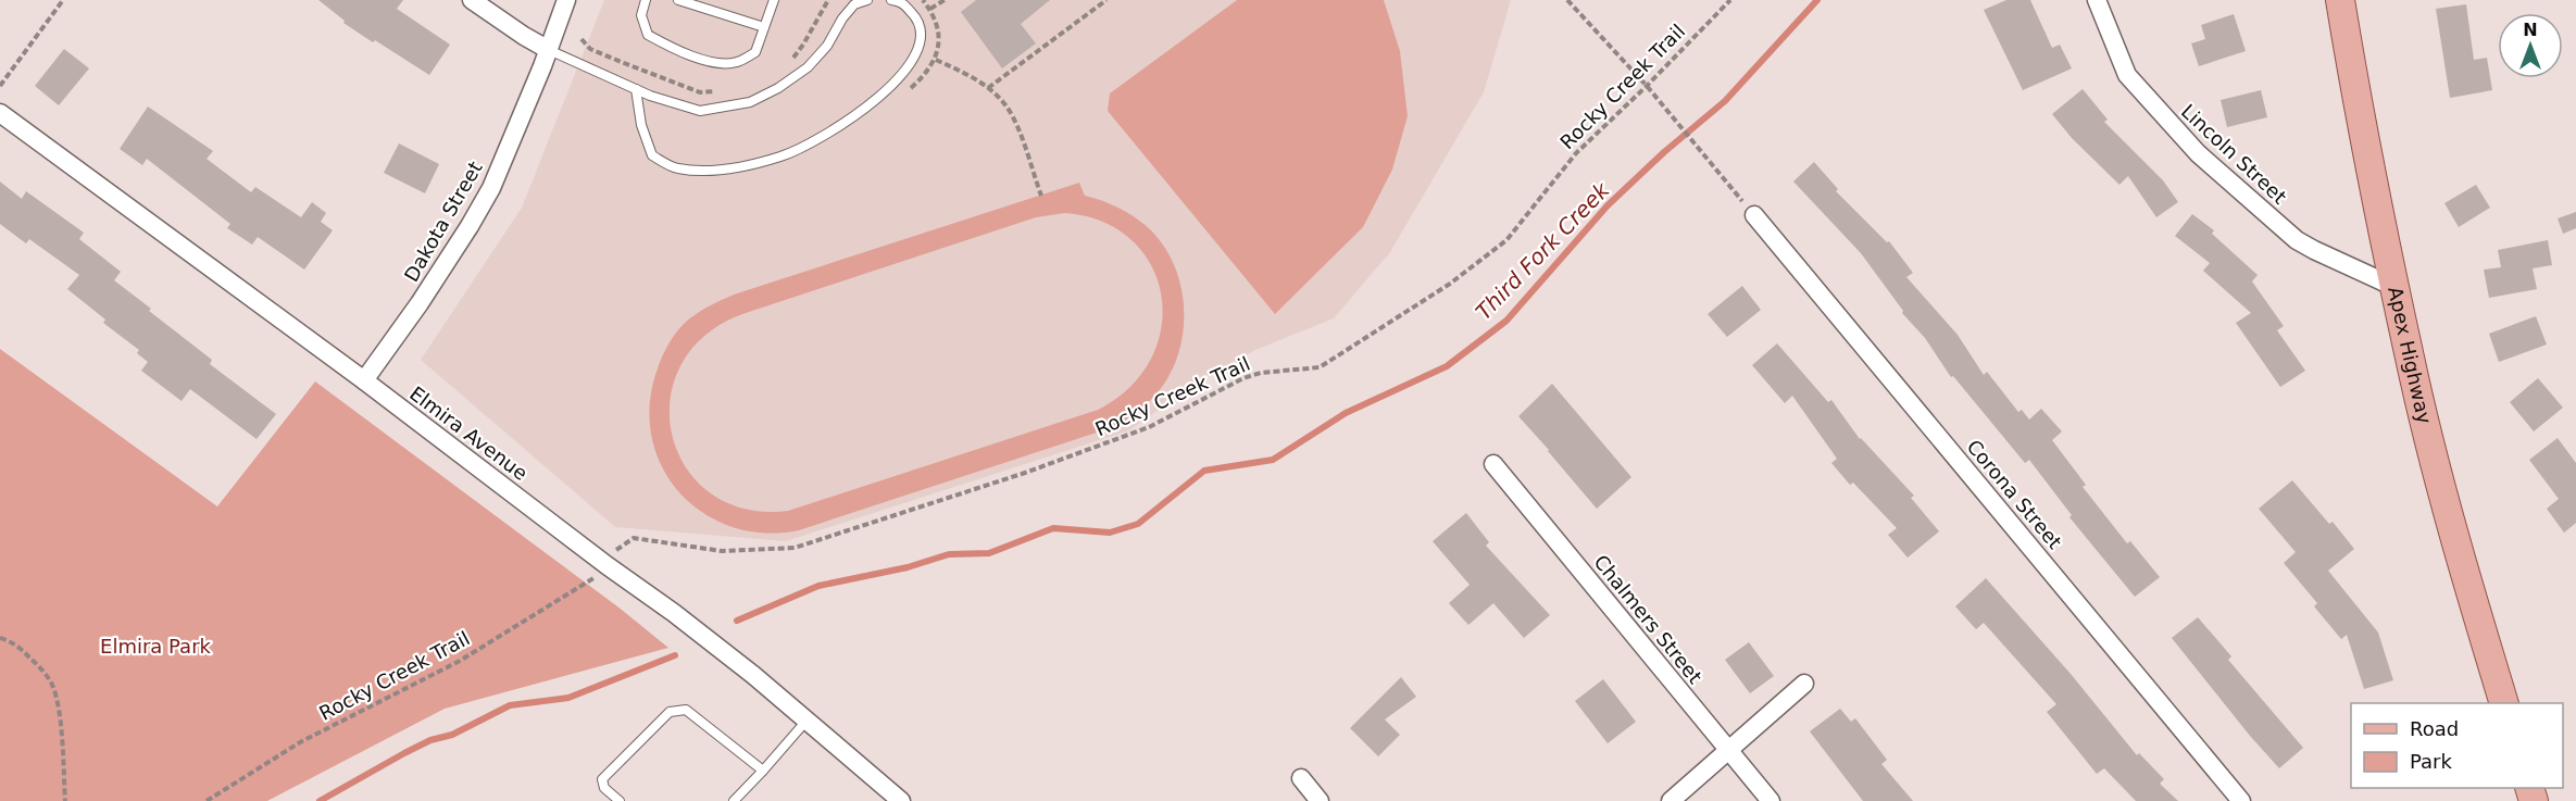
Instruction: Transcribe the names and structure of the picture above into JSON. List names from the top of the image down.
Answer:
{
  "streets": {
    "main road": ["Apex Highway"],
    "street": [
      "Lincoln Street",
      "Dakota Street",
      "Elmira Avenue",
      "Corona Street",
      "Chalmers Street"
    ],
    "path": ["Rocky Creek Trail"]
  },
  "crossings": [
    ["Lincoln Street", "Apex Highway"],
    ["Dakota Street", "Elmira Avenue"]
  ],
  "water": ["Third Fork Creek"],
  "parks": ["Elmira Park"],
  "legend": ["Road", "Park"],
  "north": "top"
}
